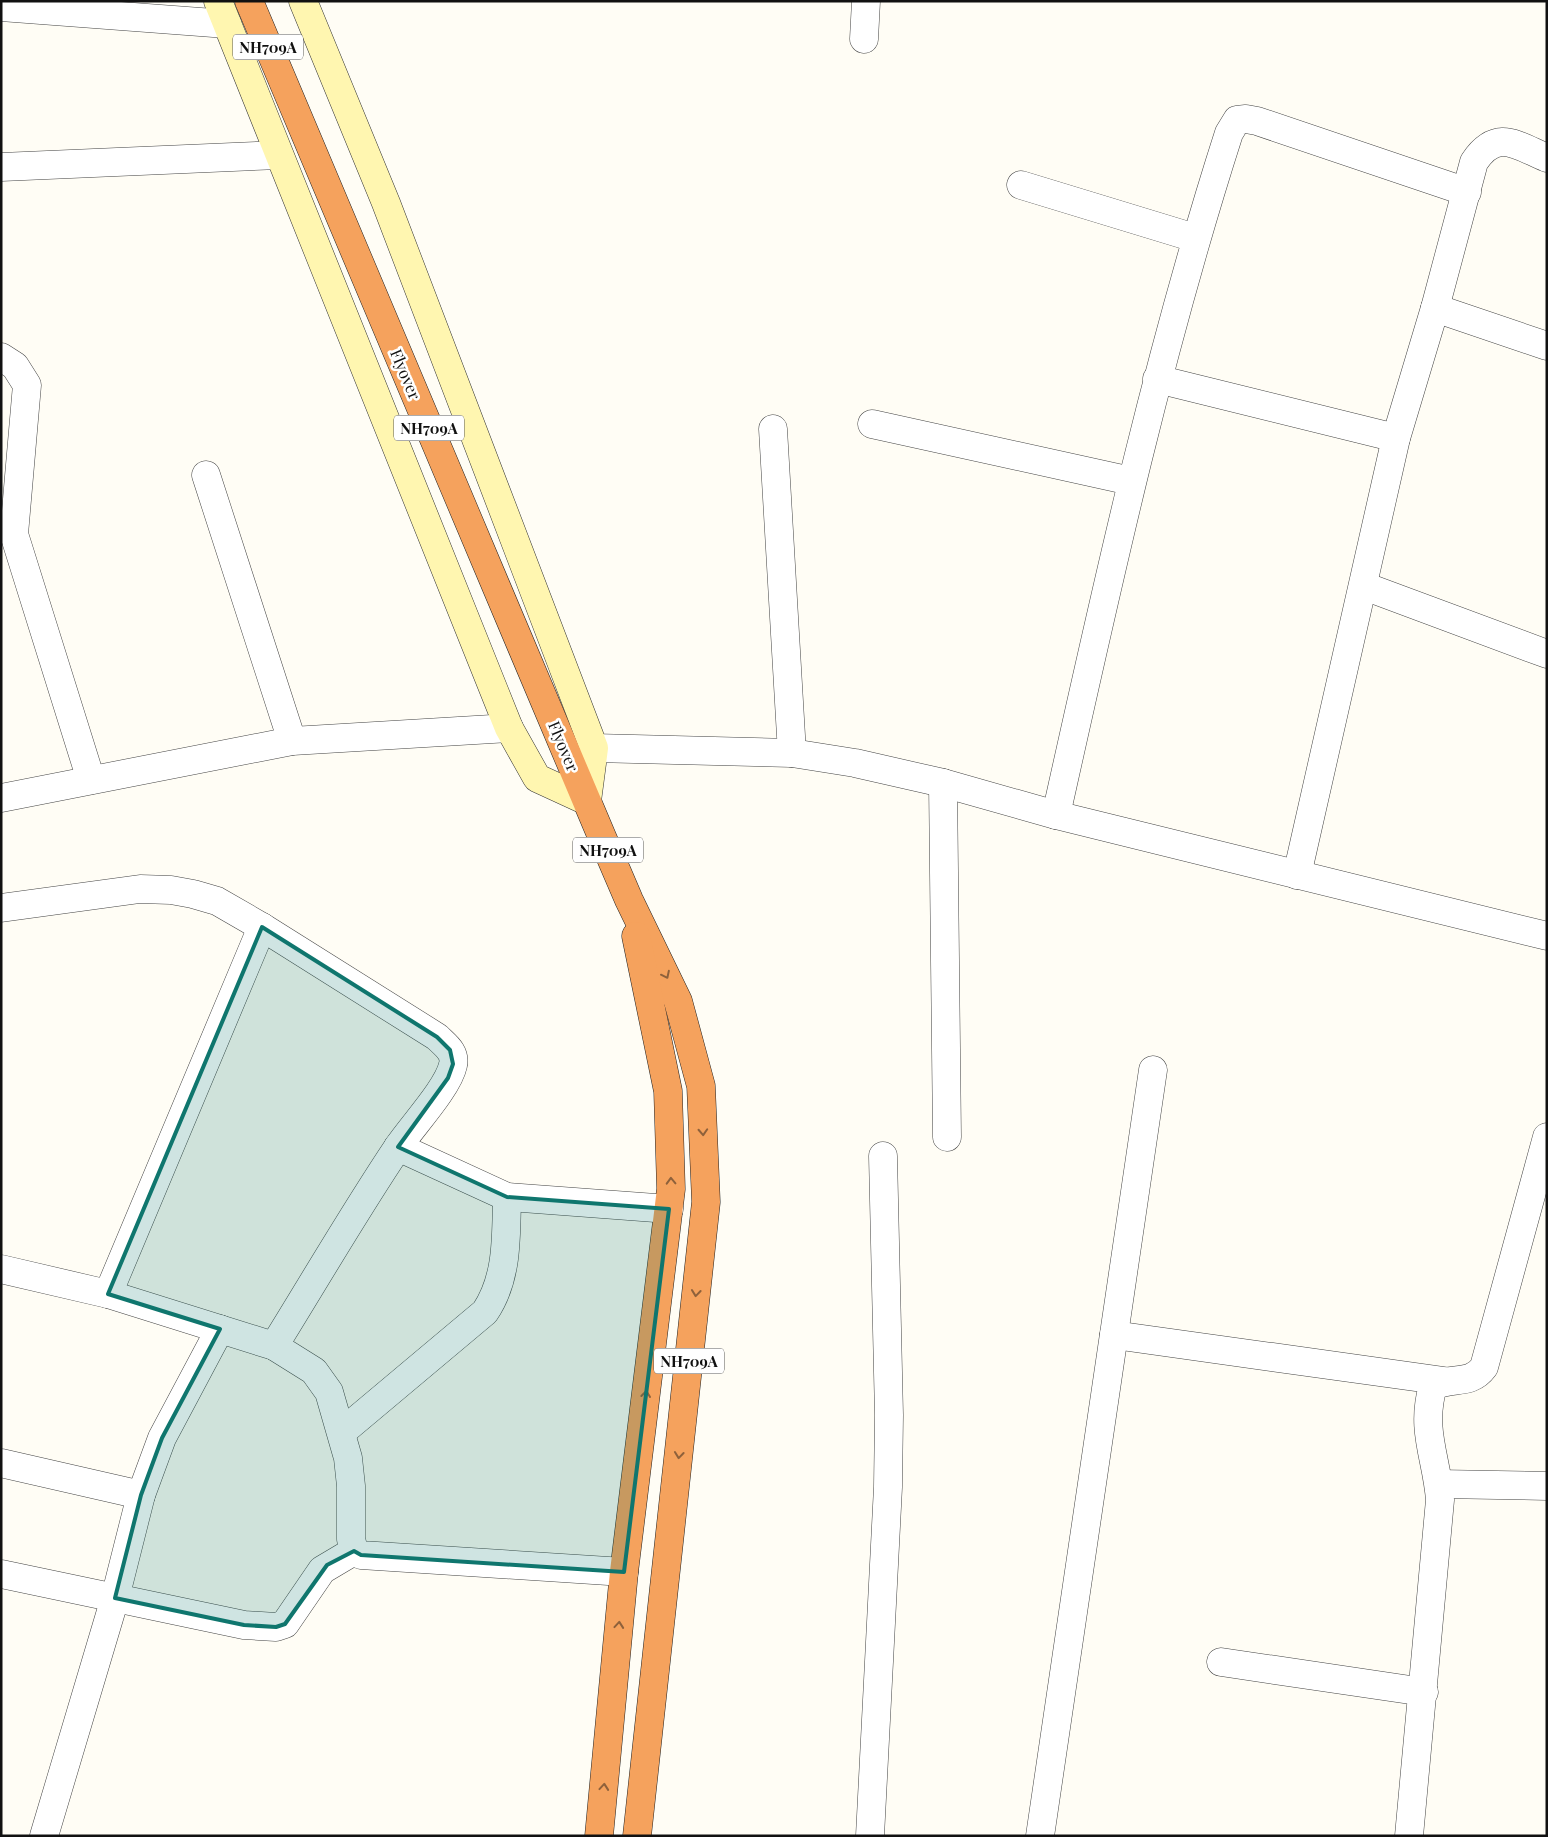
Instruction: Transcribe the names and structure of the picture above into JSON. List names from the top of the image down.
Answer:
{
  "streets": {
    "highway": ["NH709A", "Flyover"]
  },
  "crossings": [
    ["NH709A", "Flyover"]
  ]
}
